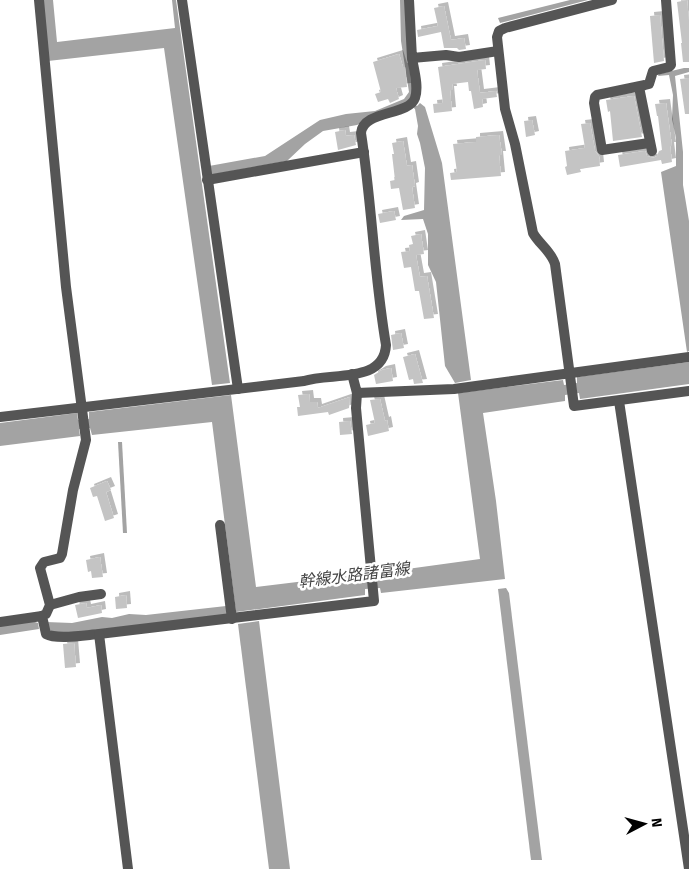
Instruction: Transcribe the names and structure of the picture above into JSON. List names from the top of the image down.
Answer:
{
  "water": ["幹線水路諸富線"],
  "north": "right"
}
